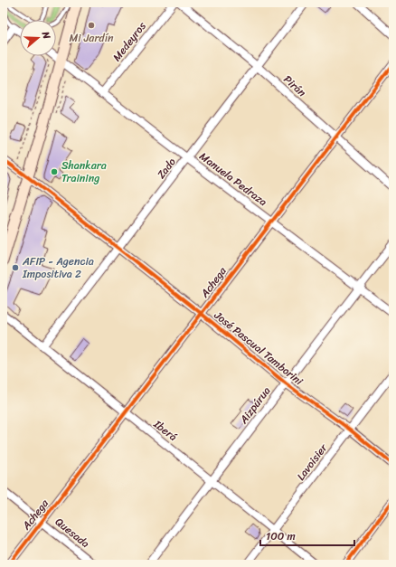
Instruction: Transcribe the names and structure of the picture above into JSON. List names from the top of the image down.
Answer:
{
  "streets": {
    "street": [
      "Medeyros",
      "Pirán",
      "Zado",
      "Manuela Pedraza",
      "Achega",
      "José Pascual Tamborini",
      "Aizpúrua",
      "Iberá",
      "Lavoisier",
      "Quesada"
    ]
  },
  "crossings": [
    ["Medeyros", "Manuela Pedraza"],
    ["Pirán", "Zado"],
    ["Pirán", "Achega"],
    ["Zado", "Manuela Pedraza"],
    ["Zado", "José Pascual Tamborini"],
    ["Zado", "Iberá"],
    ["Manuela Pedraza", "Achega"],
    ["Manuela Pedraza", "Aizpúrua"],
    ["Achega", "José Pascual Tamborini"],
    ["Achega", "Iberá"],
    ["Achega", "Quesada"],
    ["José Pascual Tamborini", "Aizpúrua"],
    ["José Pascual Tamborini", "Lavoisier"],
    ["Aizpúrua", "Iberá"],
    ["Iberá", "Lavoisier"]
  ],
  "places": ["Mi Jardín", "Shankara Training", "AFIP - Agencia Impositiva 2"],
  "scale_bar": "100 m",
  "north": "right"
}
